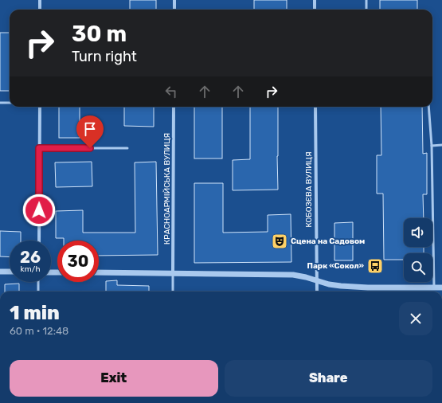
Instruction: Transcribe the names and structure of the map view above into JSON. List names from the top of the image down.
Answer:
{
  "streets": {
    "street": ["КРАСНОАРМІЙСЬКА ВУЛИЦЯ", "КОБОЗЄВА ВУЛИЦЯ"]
  },
  "places": {
    "theatre": ["Сцена на Садовом"],
    "bus stop": ["Парк «Сокол»"]
  },
  "page": {
    "turn": ["30 m", "Turn right"],
    "speed": "26 km/h",
    "limit": "30",
    "heading": ["1 min", "60 m · 12:48"],
    "buttons": ["Exit", "Share"]
  }
}
